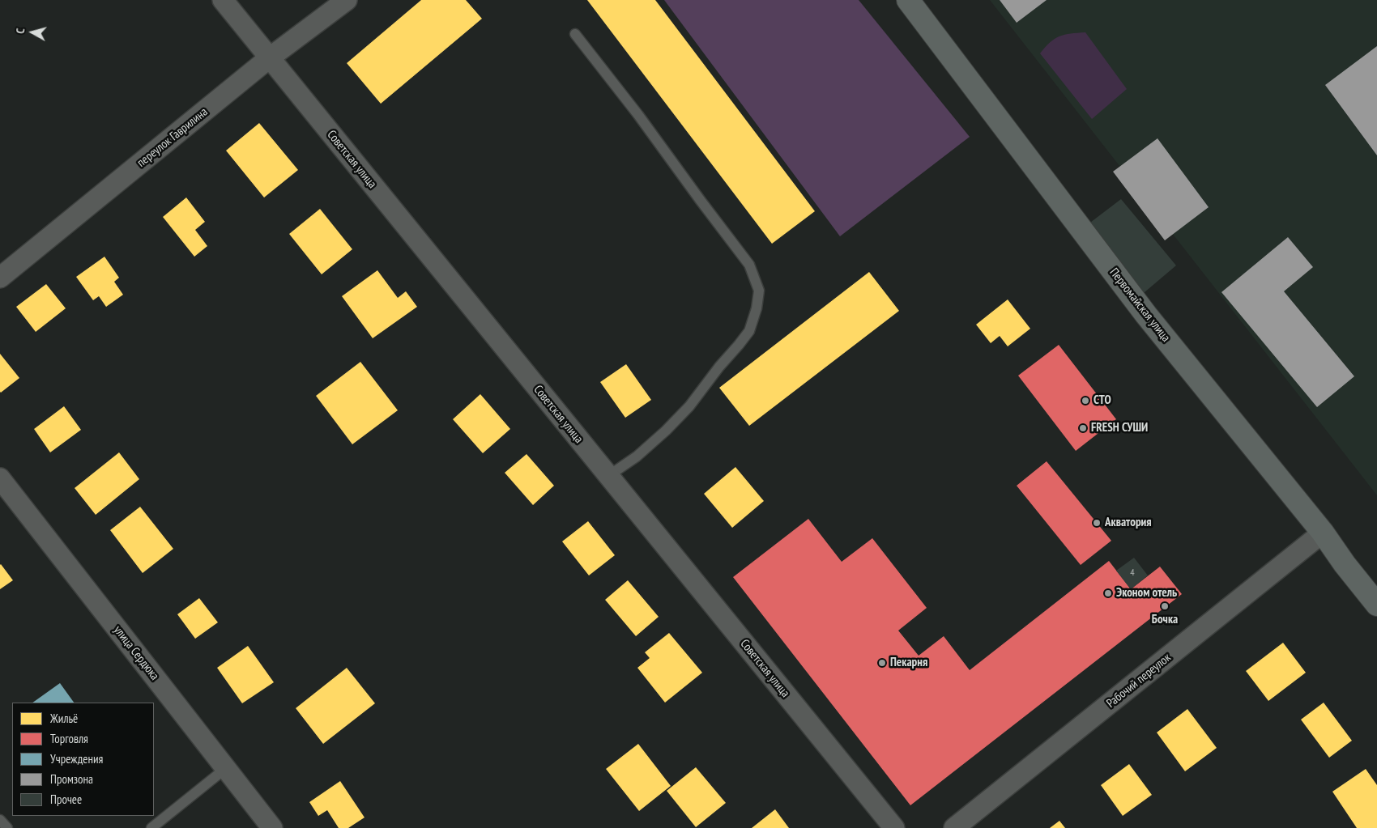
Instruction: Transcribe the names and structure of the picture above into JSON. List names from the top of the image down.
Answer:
{
  "streets": {
    "main road": ["Первомайская улица"],
    "street": [
      "переулок Гаврилина",
      "Советская улица",
      "улица Сердюка",
      "Рабочий переулок"
    ]
  },
  "crossings": [
    ["переулок Гаврилина", "Советская улица"],
    ["Первомайская улица", "Рабочий переулок"]
  ],
  "places": [
    "СТО",
    "FRESH СУШИ",
    "Акватория",
    "Эконом отель",
    "Бочка",
    "Пекарня"
  ],
  "house_numbers": ["4"],
  "legend": [
    "Жильё",
    "Торговля",
    "Учреждения",
    "Промзона",
    "Прочее"
  ],
  "north": "left"
}
